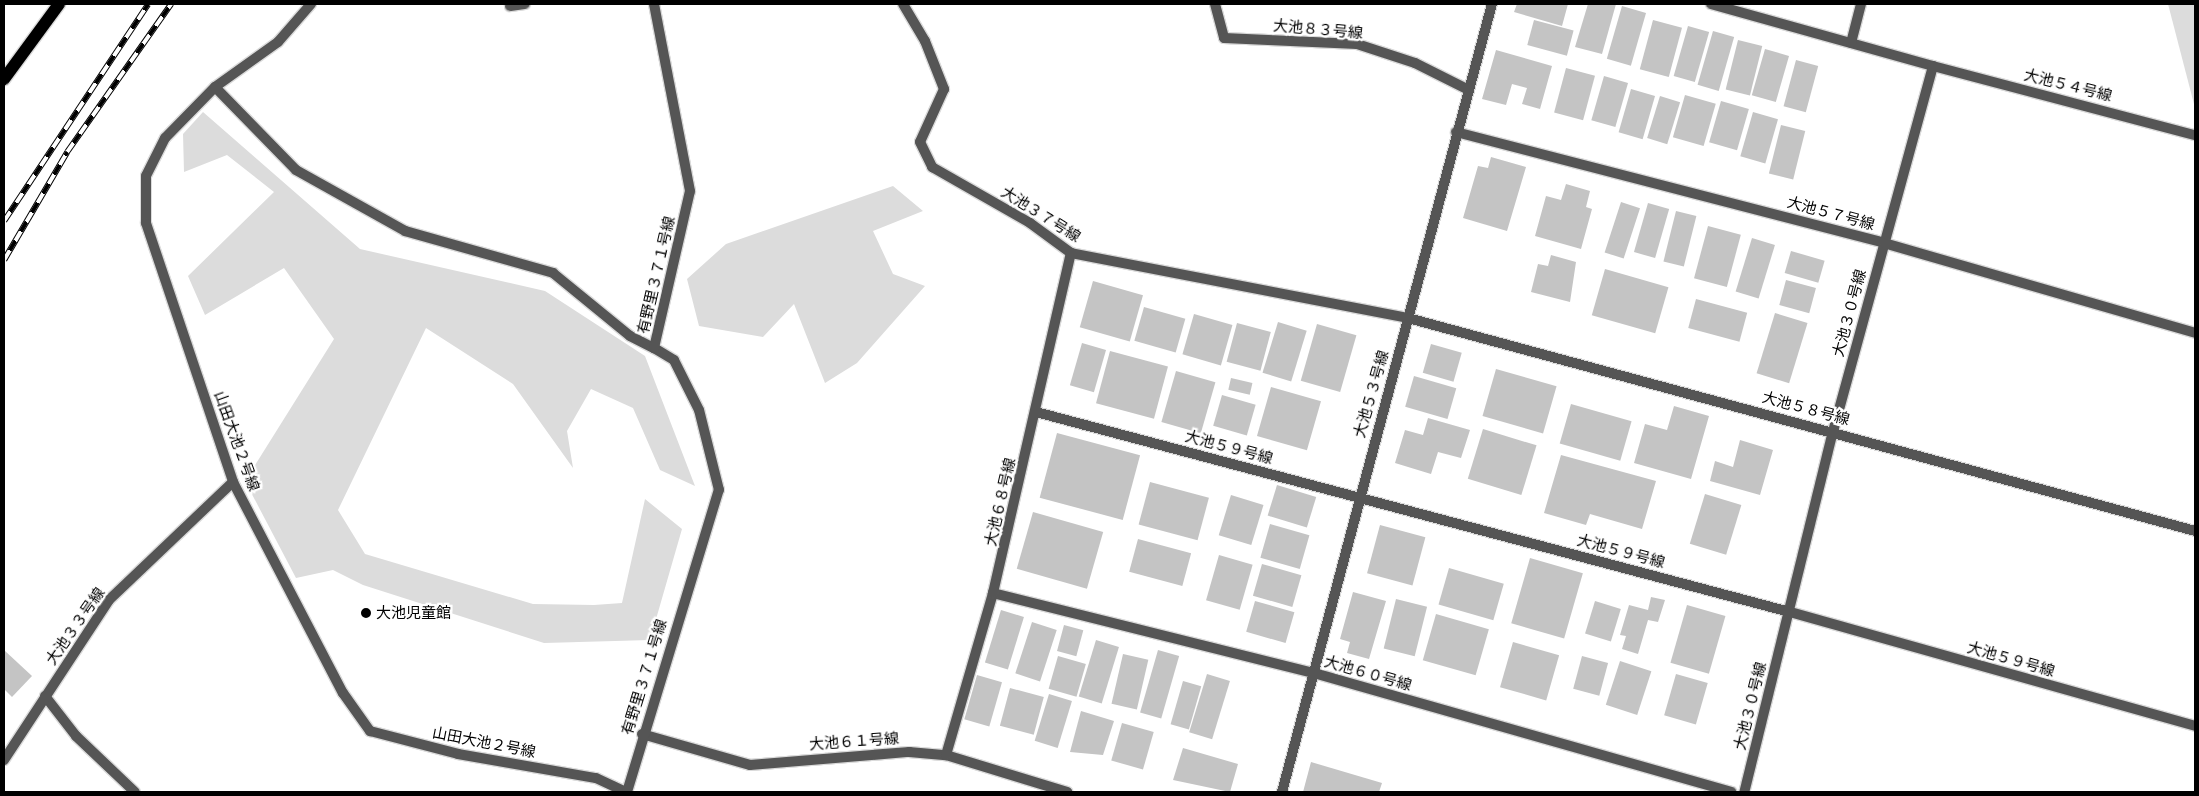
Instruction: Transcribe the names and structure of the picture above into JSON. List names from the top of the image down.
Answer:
{
  "streets": {
    "street": [
      "大池８３号線",
      "大池５４号線",
      "大池５７号線",
      "大池３７号線",
      "有野里３７１号線",
      "大池３０号線",
      "大池５３号線",
      "大池５８号線",
      "山田大池２号線",
      "大池５９号線",
      "大池６８号線",
      "大池３３号線",
      "大池６０号線",
      "大池６１号線"
    ]
  },
  "crossings": [
    ["大池８３号線", "大池５３号線"],
    ["大池５４号線", "大池３０号線"],
    ["大池５７号線", "大池３０号線"],
    ["大池５７号線", "大池５３号線"],
    ["大池３７号線", "大池５３号線"],
    ["大池３７号線", "大池５８号線"],
    ["大池３７号線", "大池６８号線"],
    ["有野里３７１号線", "山田大池２号線"],
    ["有野里３７１号線", "大池６１号線"],
    ["大池３０号線", "大池５８号線"],
    ["大池３０号線", "大池５９号線"],
    ["大池５３号線", "大池５８号線"],
    ["大池５３号線", "大池５９号線"],
    ["大池５３号線", "大池６０号線"],
    ["山田大池２号線", "大池３３号線"],
    ["大池５９号線", "大池６８号線"],
    ["大池６８号線", "大池６０号線"],
    ["大池６８号線", "大池６１号線"]
  ],
  "places": ["大池児童館"]
}
